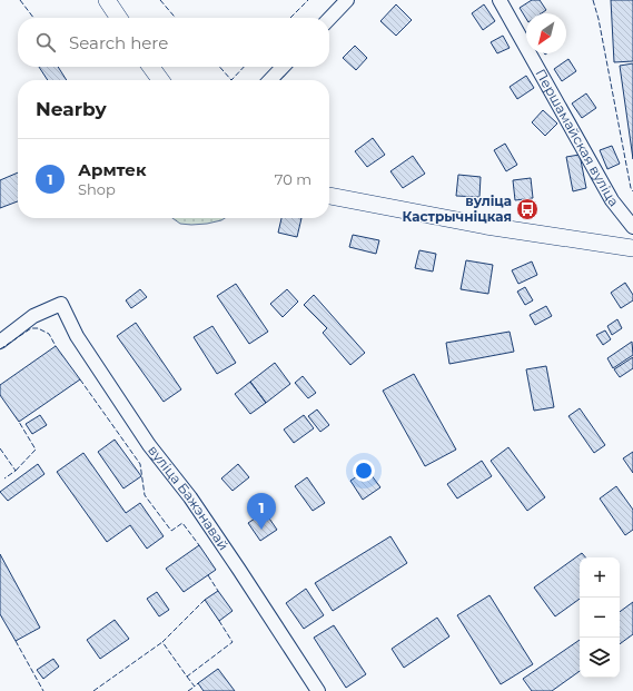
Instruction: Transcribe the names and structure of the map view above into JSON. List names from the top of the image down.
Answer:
{
  "streets": {
    "street": ["Першамайская вуліца", "вуліца Бажэнавай"]
  },
  "places": {
    "bus stop": ["вуліца Кастрычніцкая"]
  },
  "north": "bottom left",
  "page": {
    "search": "Search here",
    "heading": "Nearby",
    "list": [
      {
        "mark": "1",
        "name": "Армтек",
        "note": "Shop",
        "value": "70 m"
      }
    ],
    "pins": "1",
    "map_buttons": ["+", "−"]
  }
}
